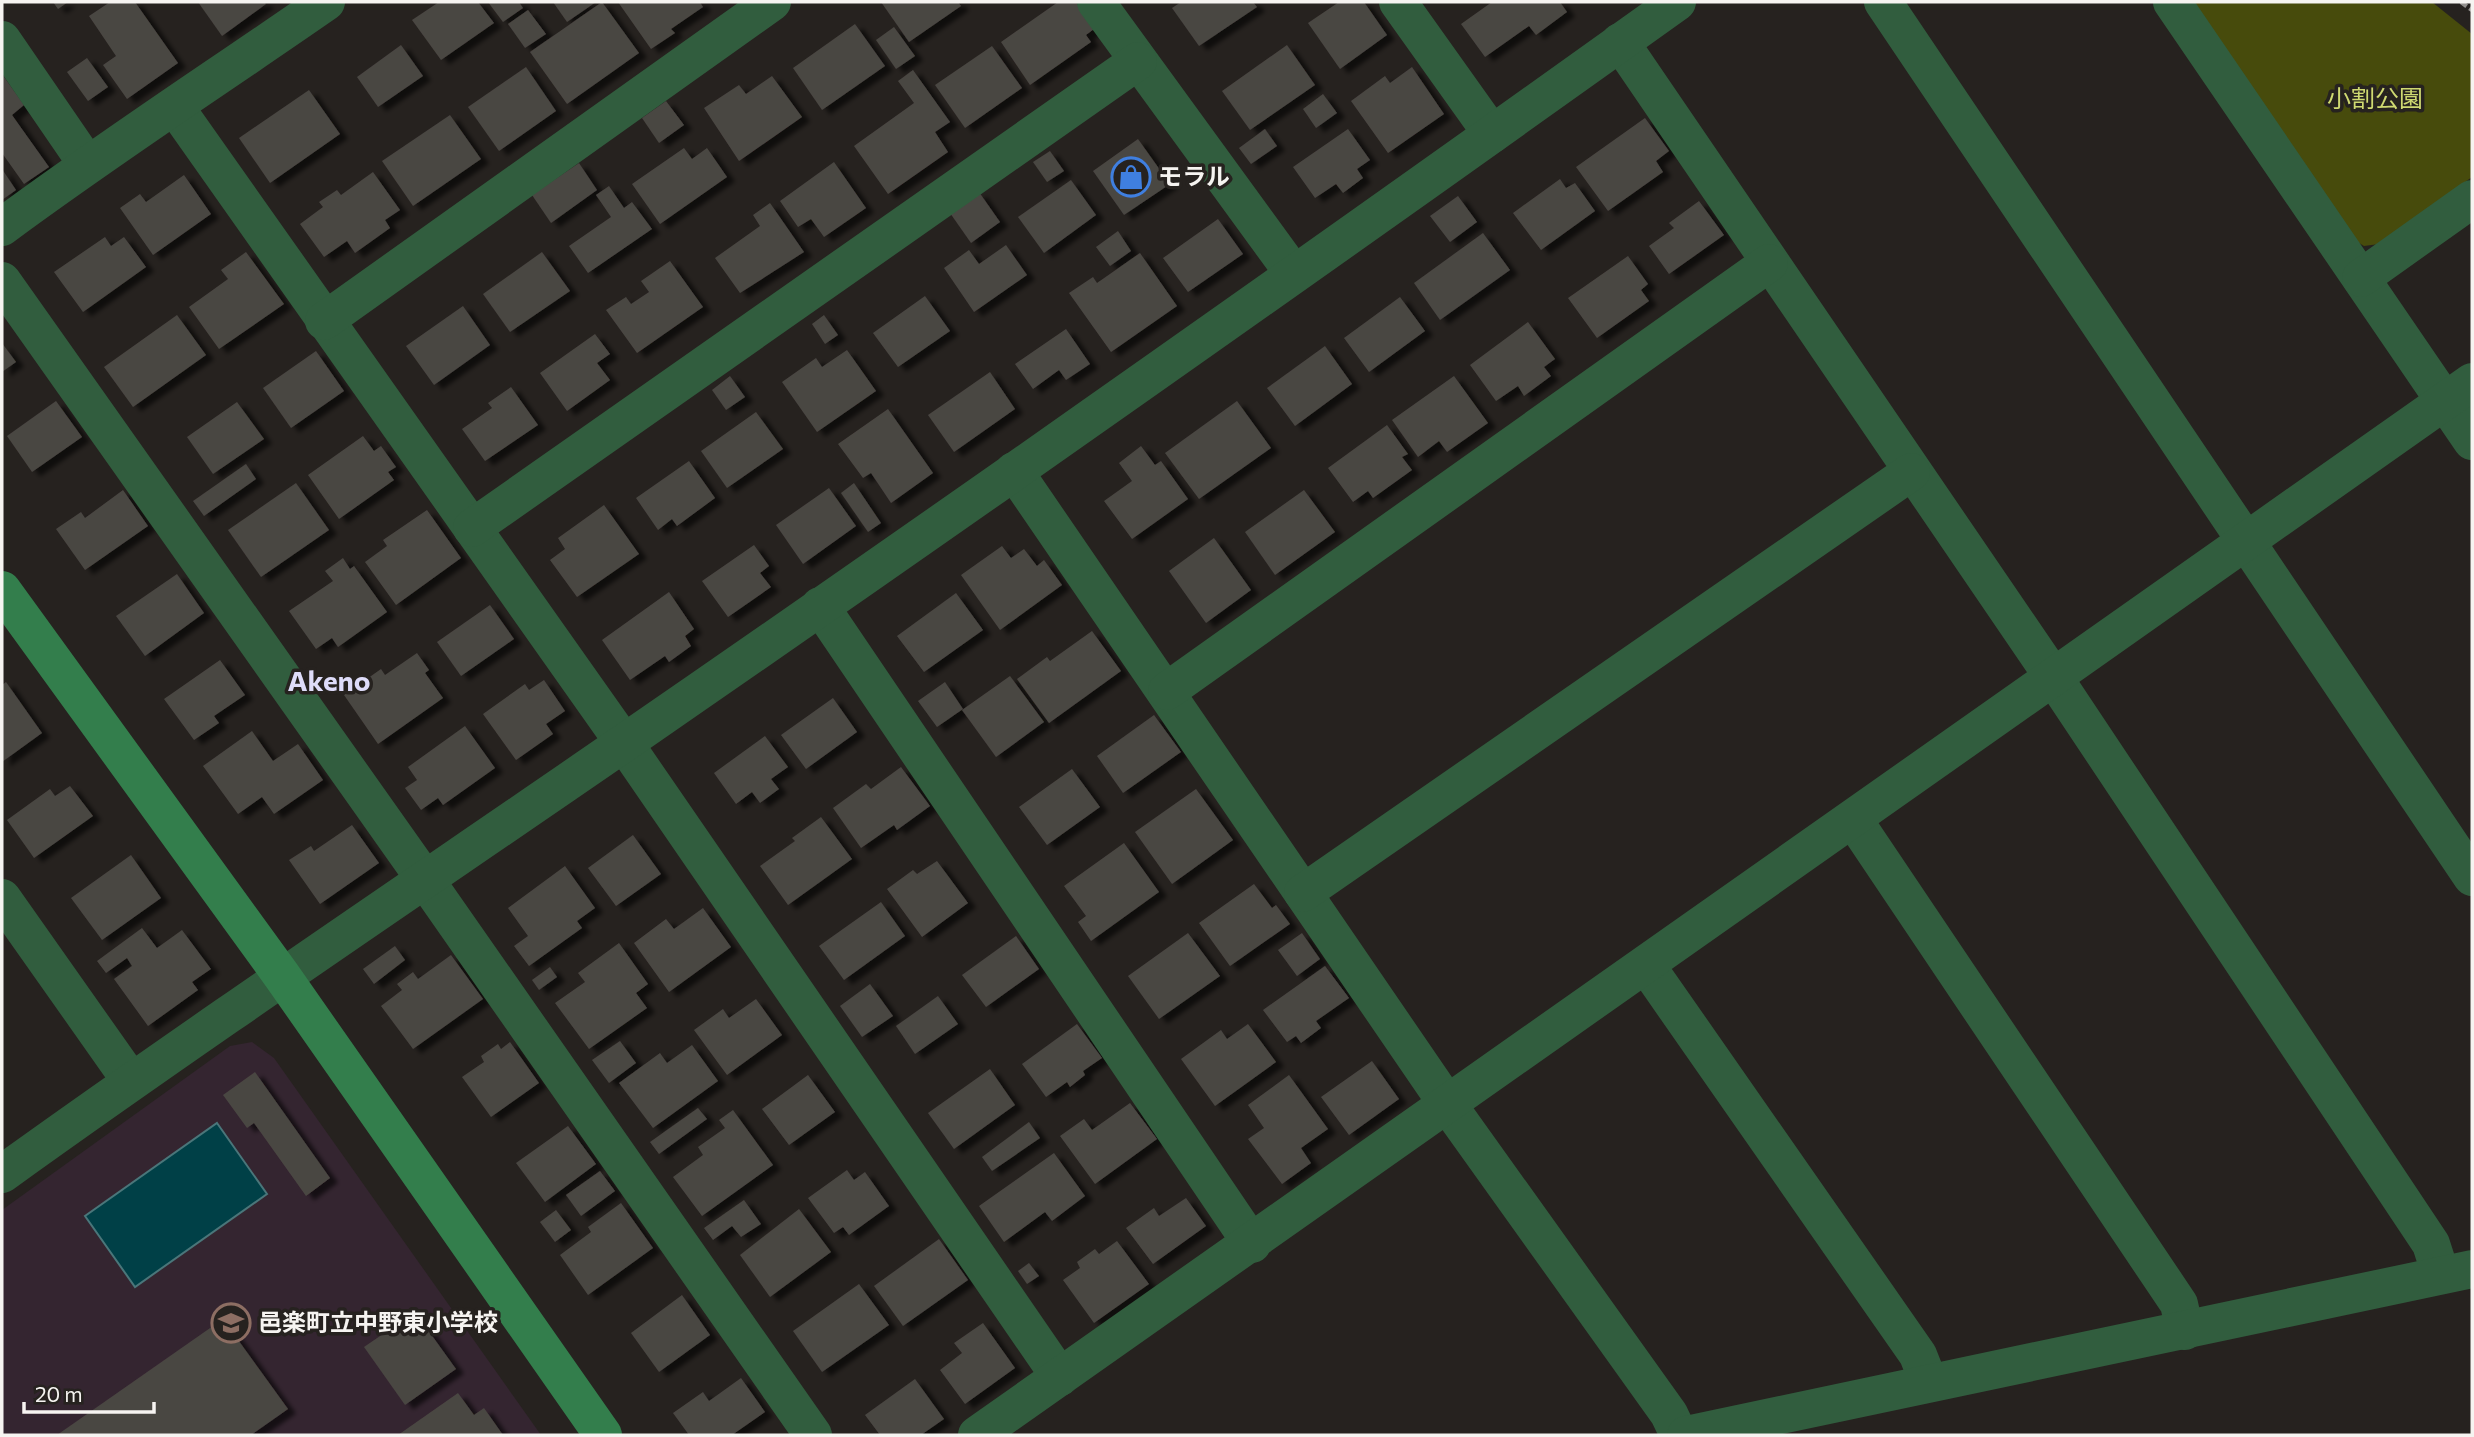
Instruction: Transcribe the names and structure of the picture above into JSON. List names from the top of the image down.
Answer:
{
  "districts": ["Akeno"],
  "parks": ["小割公園"],
  "places": {
    "shop": ["モラル"],
    "school or university": ["邑楽町立中野東小学校"]
  },
  "scale_bar": "20 m"
}
